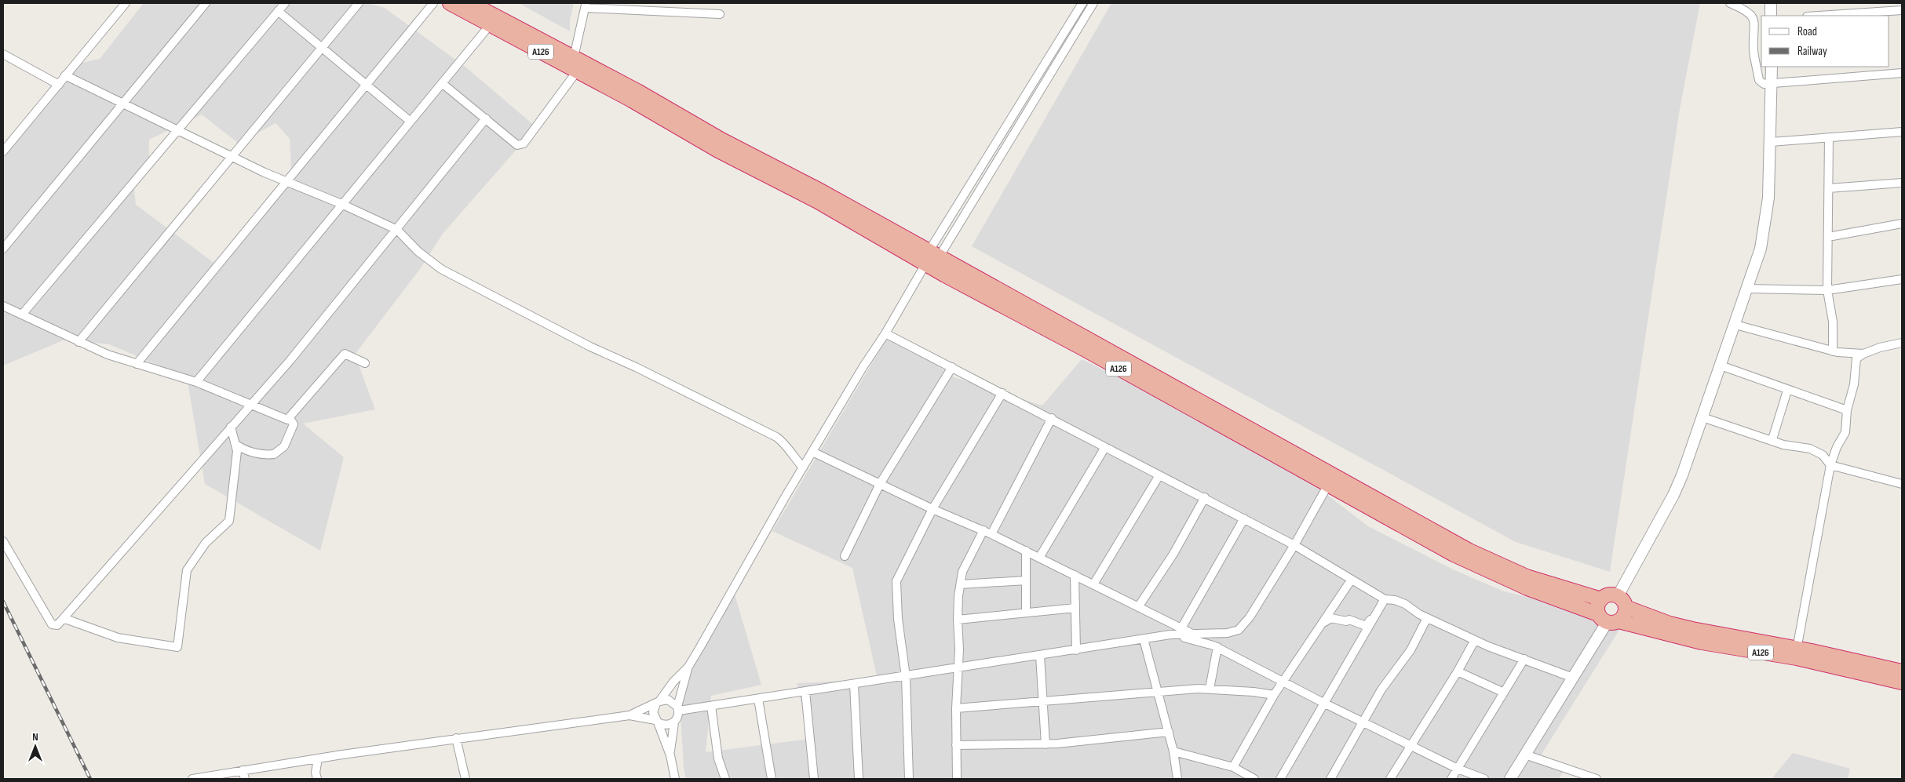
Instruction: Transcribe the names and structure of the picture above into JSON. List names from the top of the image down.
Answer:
{
  "streets": {
    "highway": ["A126"]
  },
  "legend": ["Road", "Railway"],
  "north": "top"
}
